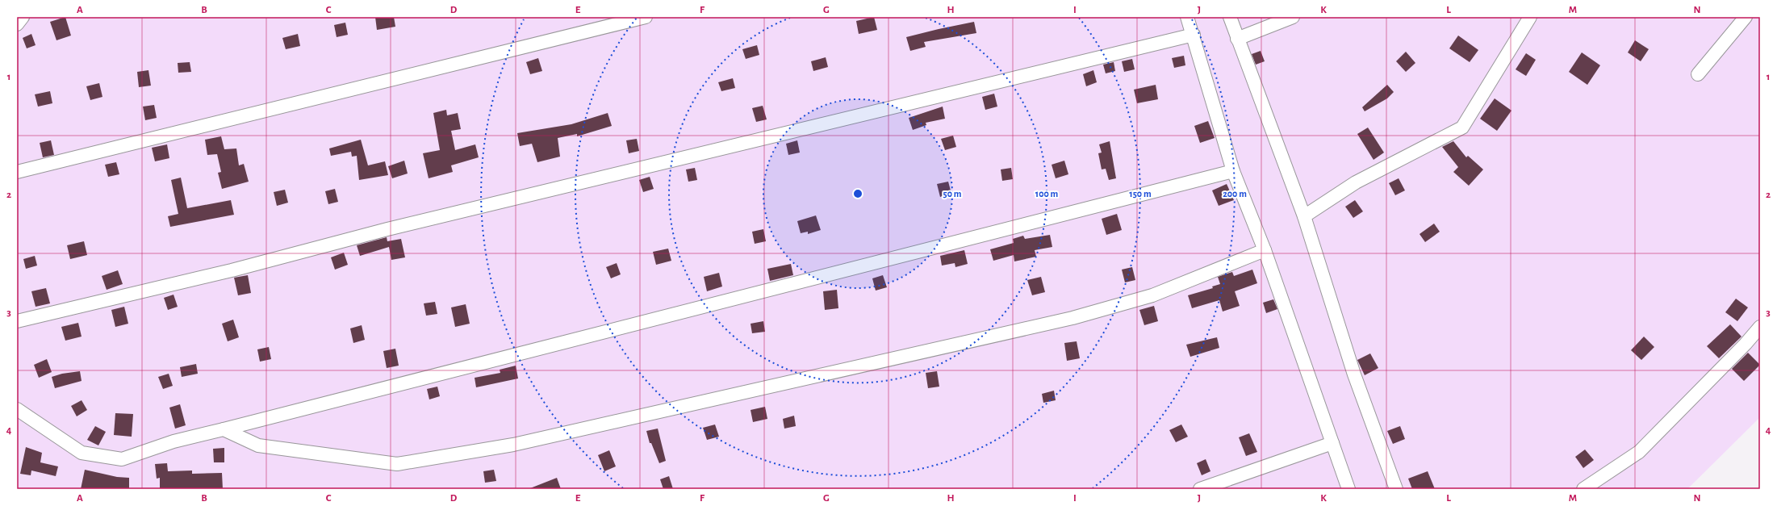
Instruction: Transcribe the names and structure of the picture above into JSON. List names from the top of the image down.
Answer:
{
  "grid": {
    "columns": [
      "A",
      "B",
      "C",
      "D",
      "E",
      "F",
      "G",
      "H",
      "I",
      "J",
      "K",
      "L",
      "M",
      "N"
    ],
    "rows": [
      "1",
      "2",
      "3",
      "4"
    ]
  },
  "rings": [
    "50 m",
    "100 m",
    "150 m",
    "200 m"
  ]
}
